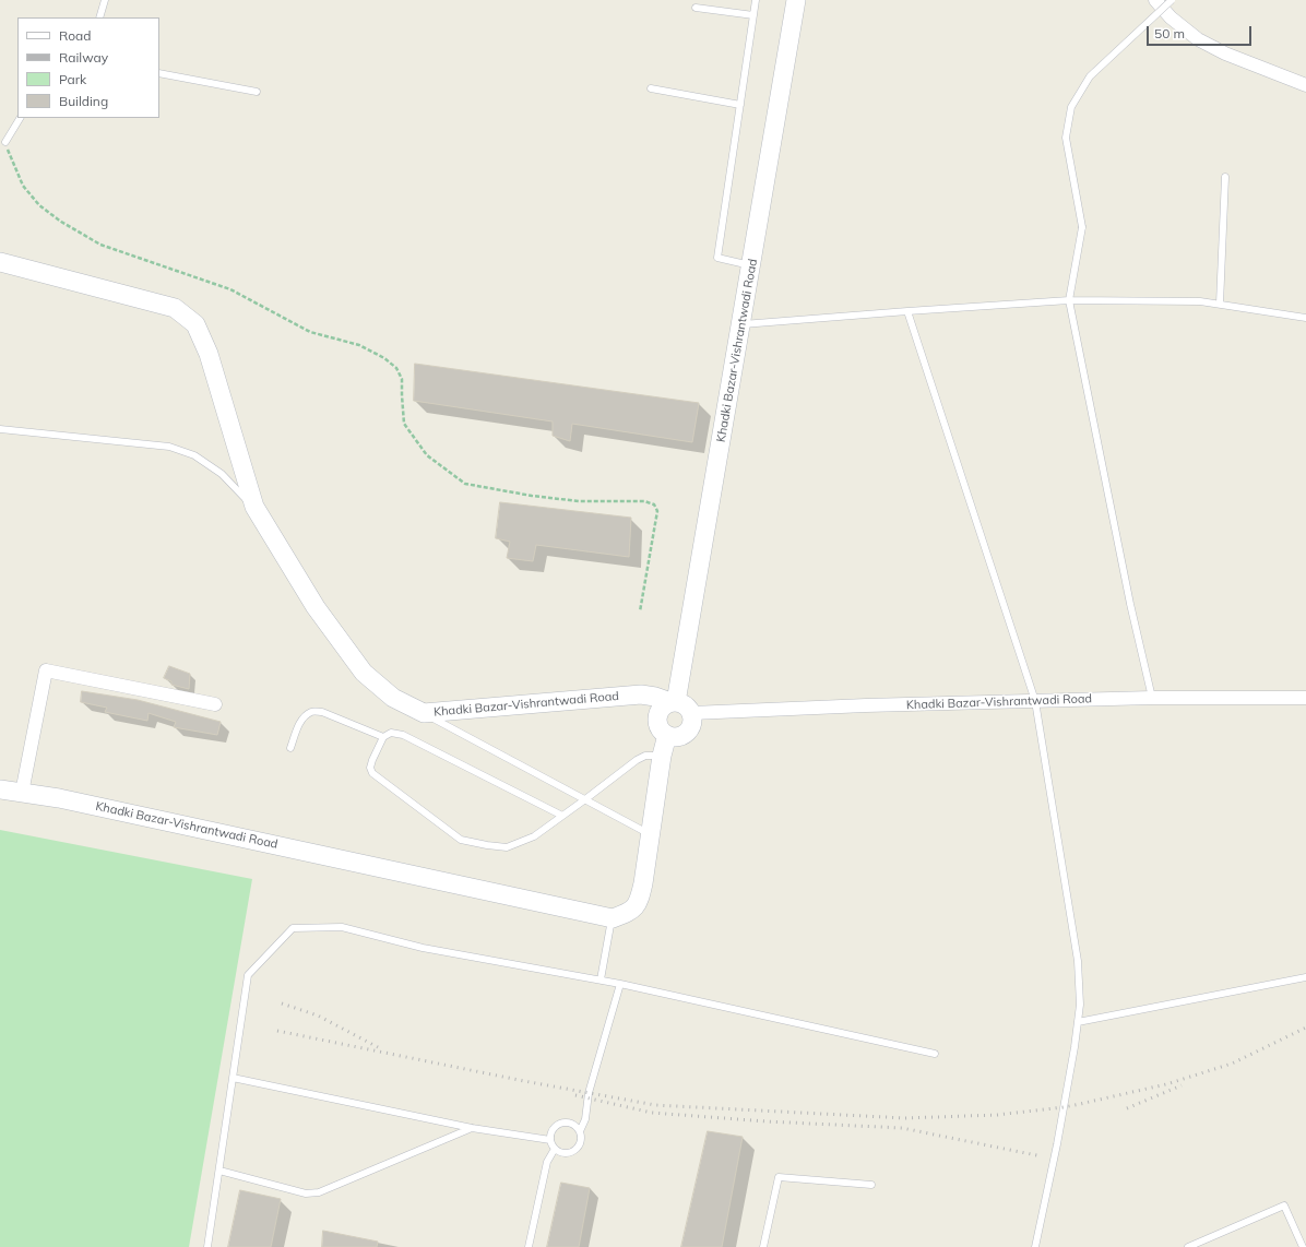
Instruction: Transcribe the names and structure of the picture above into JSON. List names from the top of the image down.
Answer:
{
  "streets": {
    "street": ["Khadki Bazar-Vishrantwadi Road"]
  },
  "legend": [
    "Road",
    "Railway",
    "Park",
    "Building"
  ],
  "scale_bar": "50 m"
}
